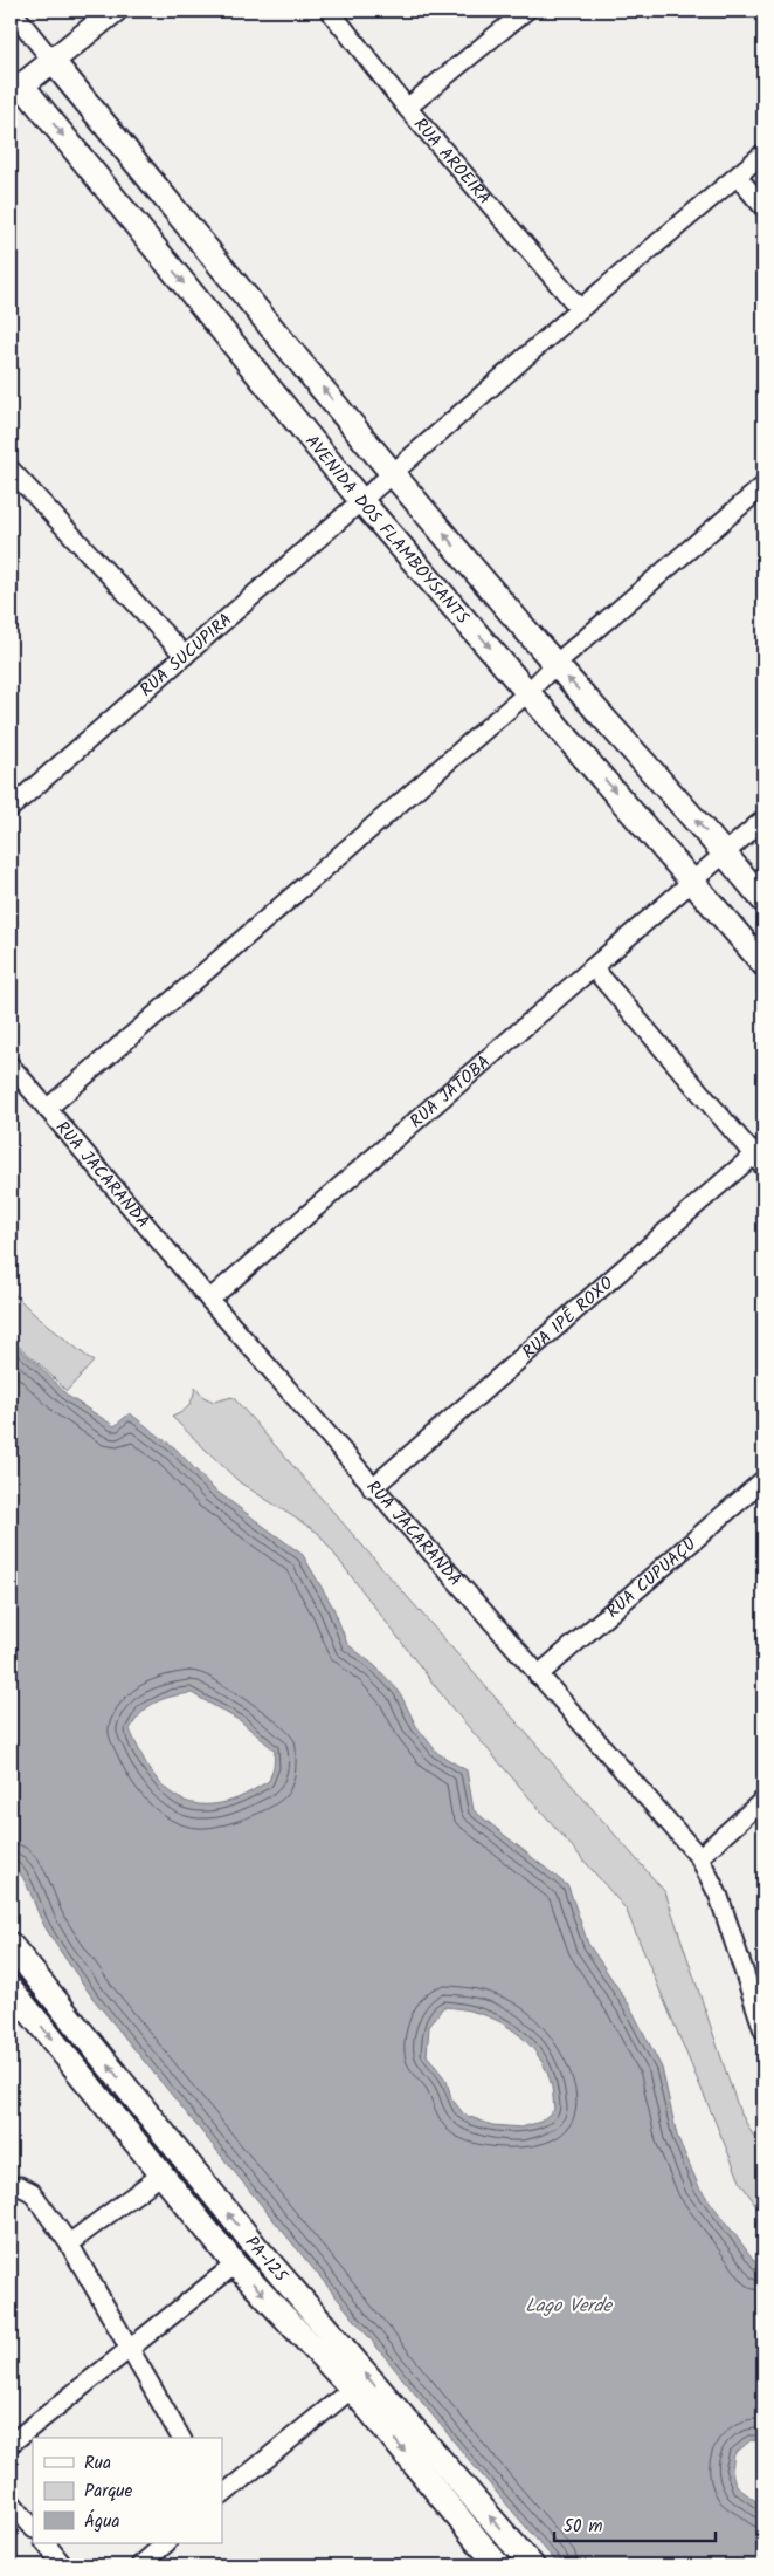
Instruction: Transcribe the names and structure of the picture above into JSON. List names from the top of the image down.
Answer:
{
  "streets": {
    "street": [
      "RUA AROEIRA",
      "AVENIDA DOS FLAMBOYSANTS",
      "RUA SUCUPIRA",
      "RUA JATOBÁ",
      "RUA JACARANDÁ",
      "RUA IPÊ ROXO",
      "RUA CUPUAÇU",
      "PA-125"
    ]
  },
  "crossings": [
    ["RUA AROEIRA", "RUA SUCUPIRA"],
    ["AVENIDA DOS FLAMBOYSANTS", "RUA SUCUPIRA"],
    ["AVENIDA DOS FLAMBOYSANTS", "RUA JATOBÁ"],
    ["RUA JATOBÁ", "RUA JACARANDÁ"],
    ["RUA JACARANDÁ", "RUA IPÊ ROXO"],
    ["RUA JACARANDÁ", "RUA CUPUAÇU"]
  ],
  "water": ["Lago Verde"],
  "legend": ["Rua", "Parque", "Água"],
  "scale_bar": "50 m"
}
